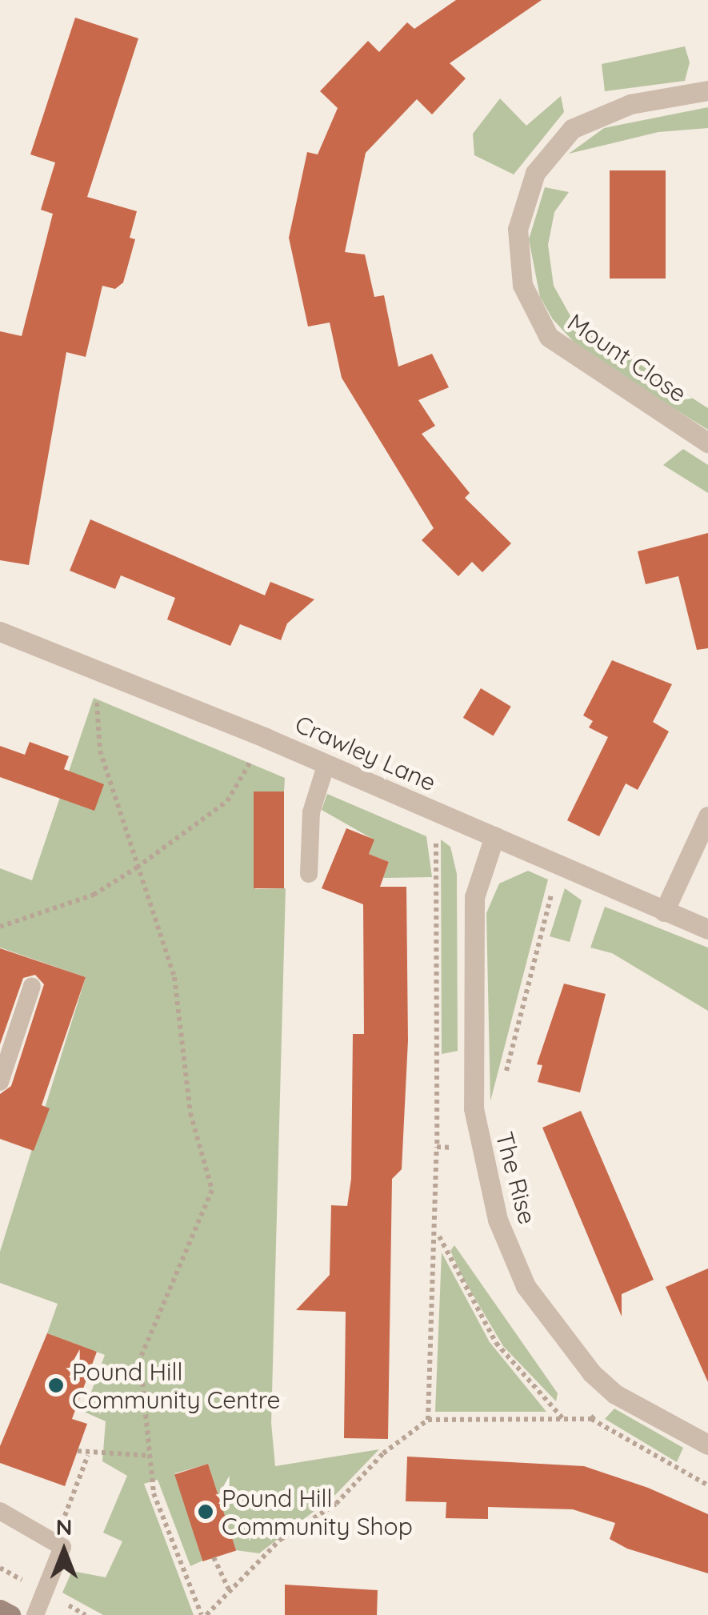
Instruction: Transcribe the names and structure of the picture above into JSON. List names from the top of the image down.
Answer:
{
  "streets": {
    "street": ["Mount Close", "Crawley Lane", "The Rise"]
  },
  "crossings": [
    ["Crawley Lane", "The Rise"]
  ],
  "places": ["Pound Hill Community Centre", "Pound Hill Community Shop"],
  "north": "top"
}
